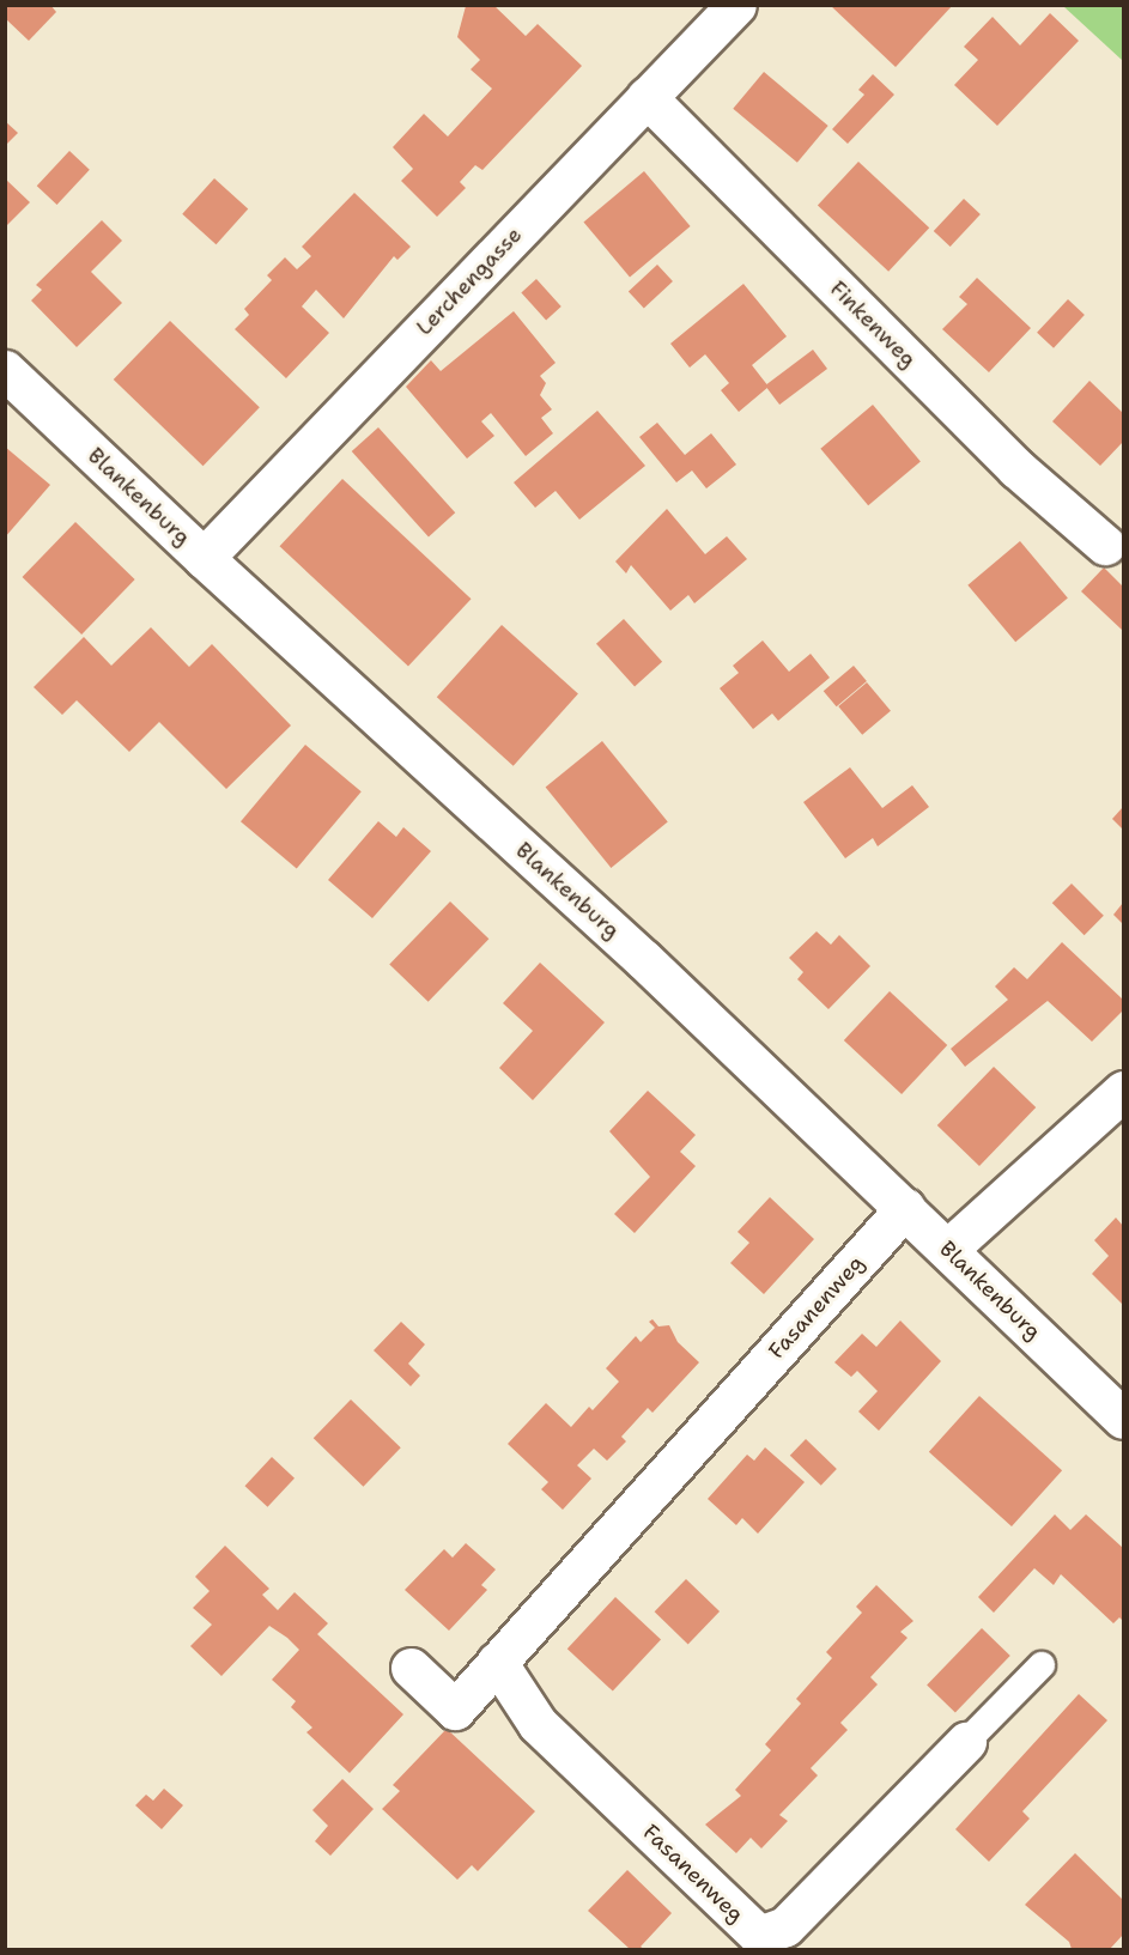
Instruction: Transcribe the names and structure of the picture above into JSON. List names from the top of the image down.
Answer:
{
  "streets": {
    "street": [
      "Lerchengasse",
      "Finkenweg",
      "Blankenburg",
      "Fasanenweg"
    ]
  },
  "crossings": [
    ["Lerchengasse", "Finkenweg"],
    ["Lerchengasse", "Blankenburg"],
    ["Blankenburg", "Fasanenweg"]
  ]
}
